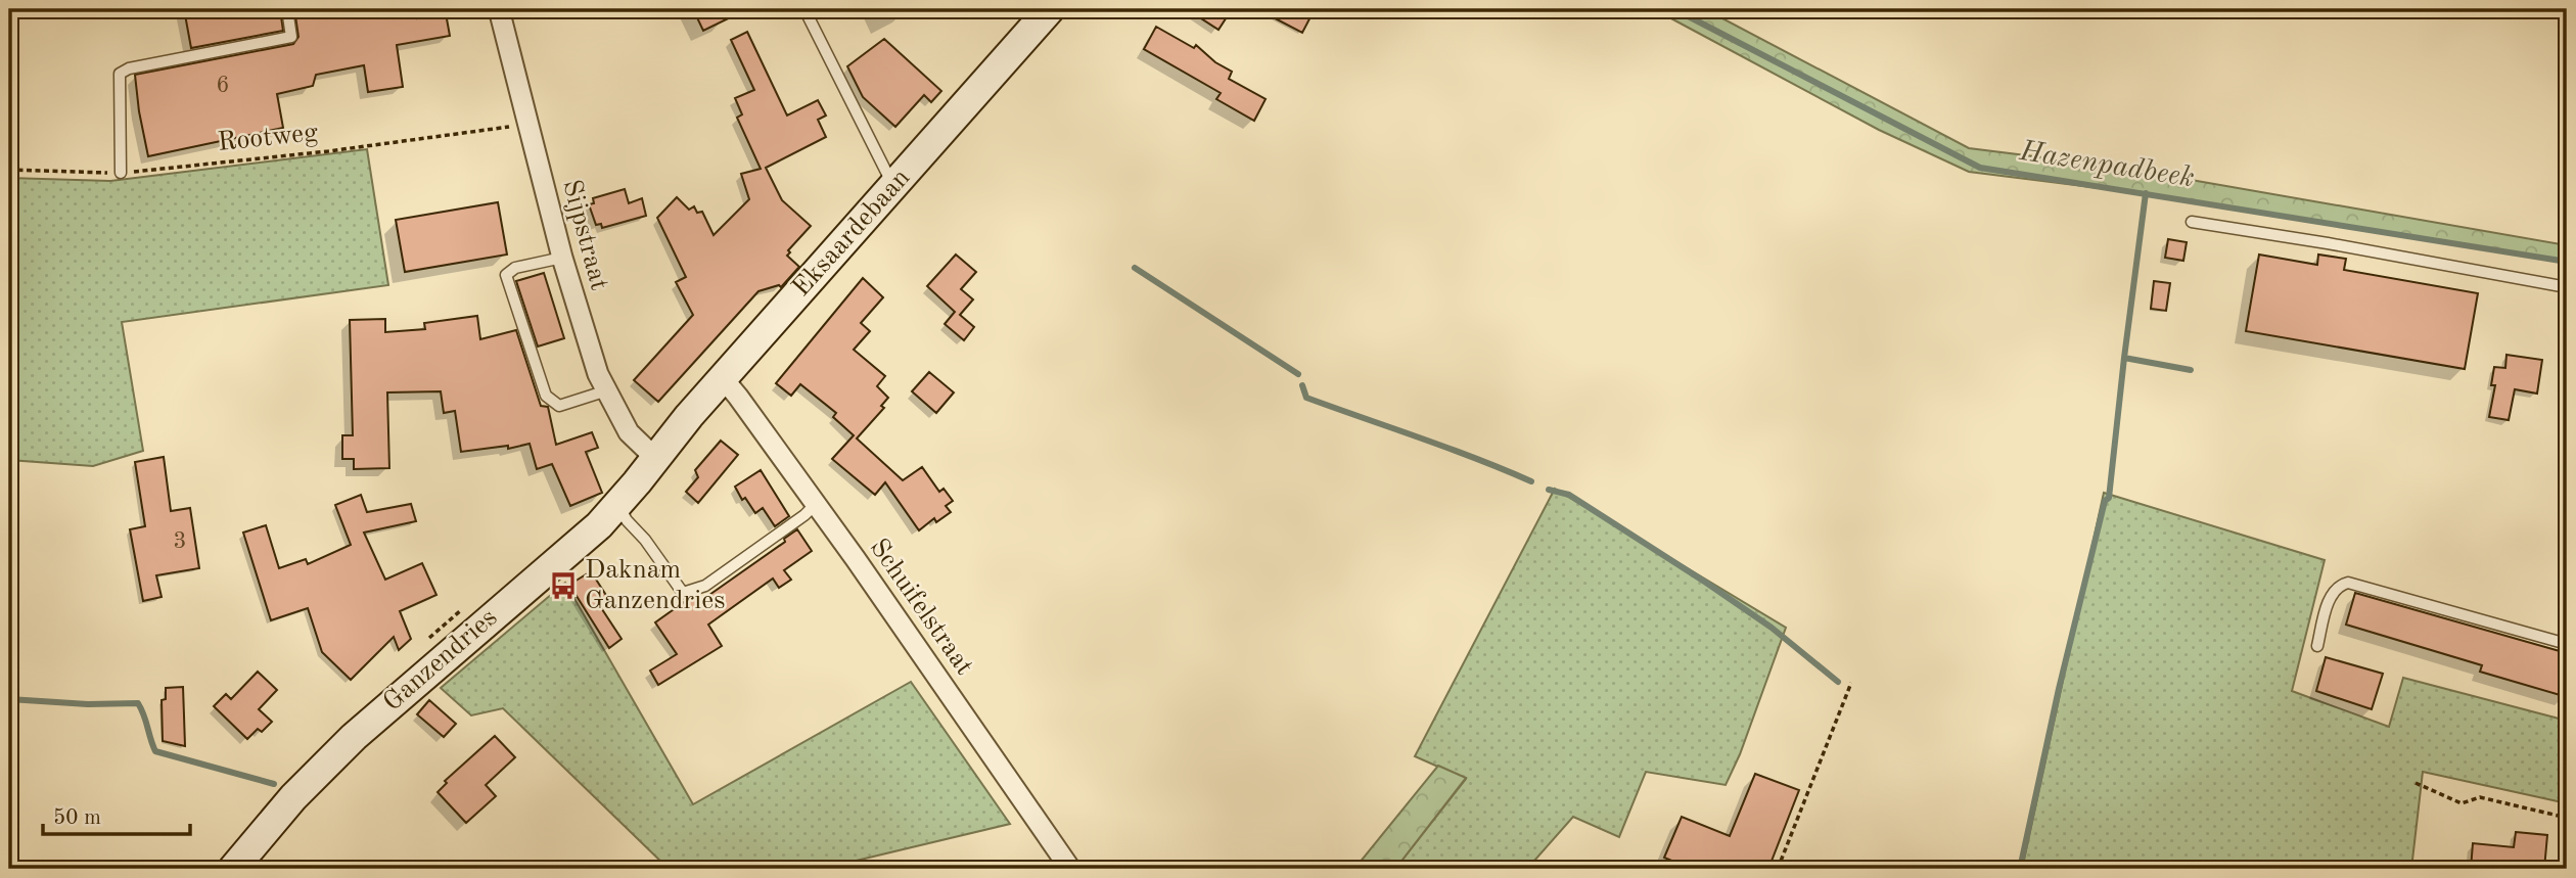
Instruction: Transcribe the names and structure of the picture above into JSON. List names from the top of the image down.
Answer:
{
  "streets": {
    "main road": ["Eksaardebaan", "Ganzendries"],
    "street": ["Sijpstraat", "Schuifelstraat"],
    "path": ["Rootweg"]
  },
  "crossings": [
    ["Rootweg", "Sijpstraat"],
    ["Eksaardebaan", "Sijpstraat"],
    ["Eksaardebaan", "Schuifelstraat"],
    ["Eksaardebaan", "Ganzendries"],
    ["Sijpstraat", "Ganzendries"]
  ],
  "water": ["Hazenpadbeek"],
  "places": {
    "bus stop": ["Daknam Ganzendries"]
  },
  "house_numbers": ["6", "3"],
  "scale_bar": "50 m"
}
